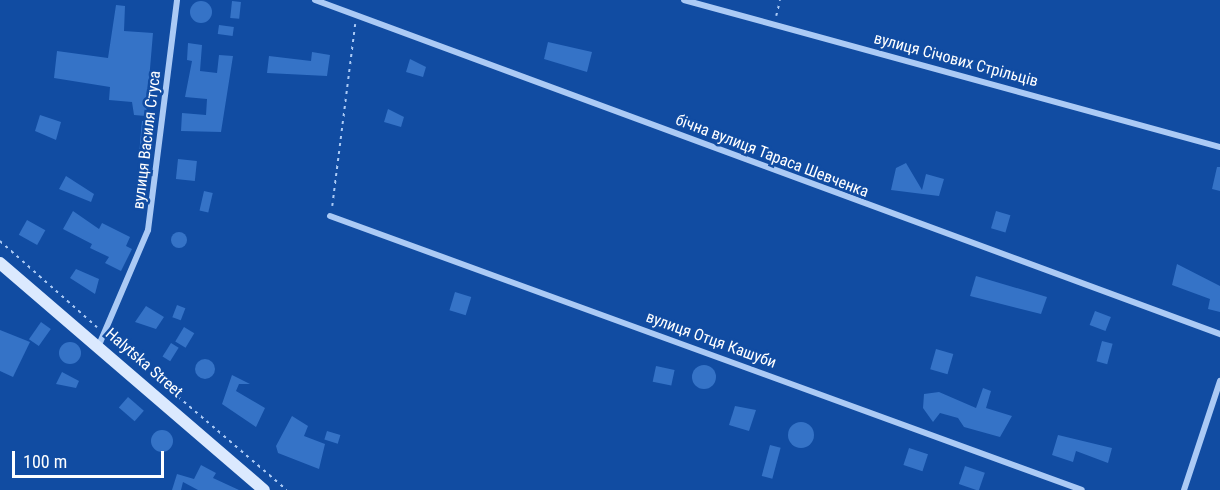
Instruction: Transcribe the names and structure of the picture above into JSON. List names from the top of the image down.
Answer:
{
  "streets": {
    "street": [
      "вулиця Січових Стрільців",
      "вулиця Василя Стуса",
      "бічна вулиця Тараса Шевченка",
      "вулиця Отця Кашуби",
      "Halytska Street"
    ]
  },
  "crossings": [
    ["вулиця Василя Стуса", "Halytska Street"]
  ],
  "scale_bar": "100 m"
}
